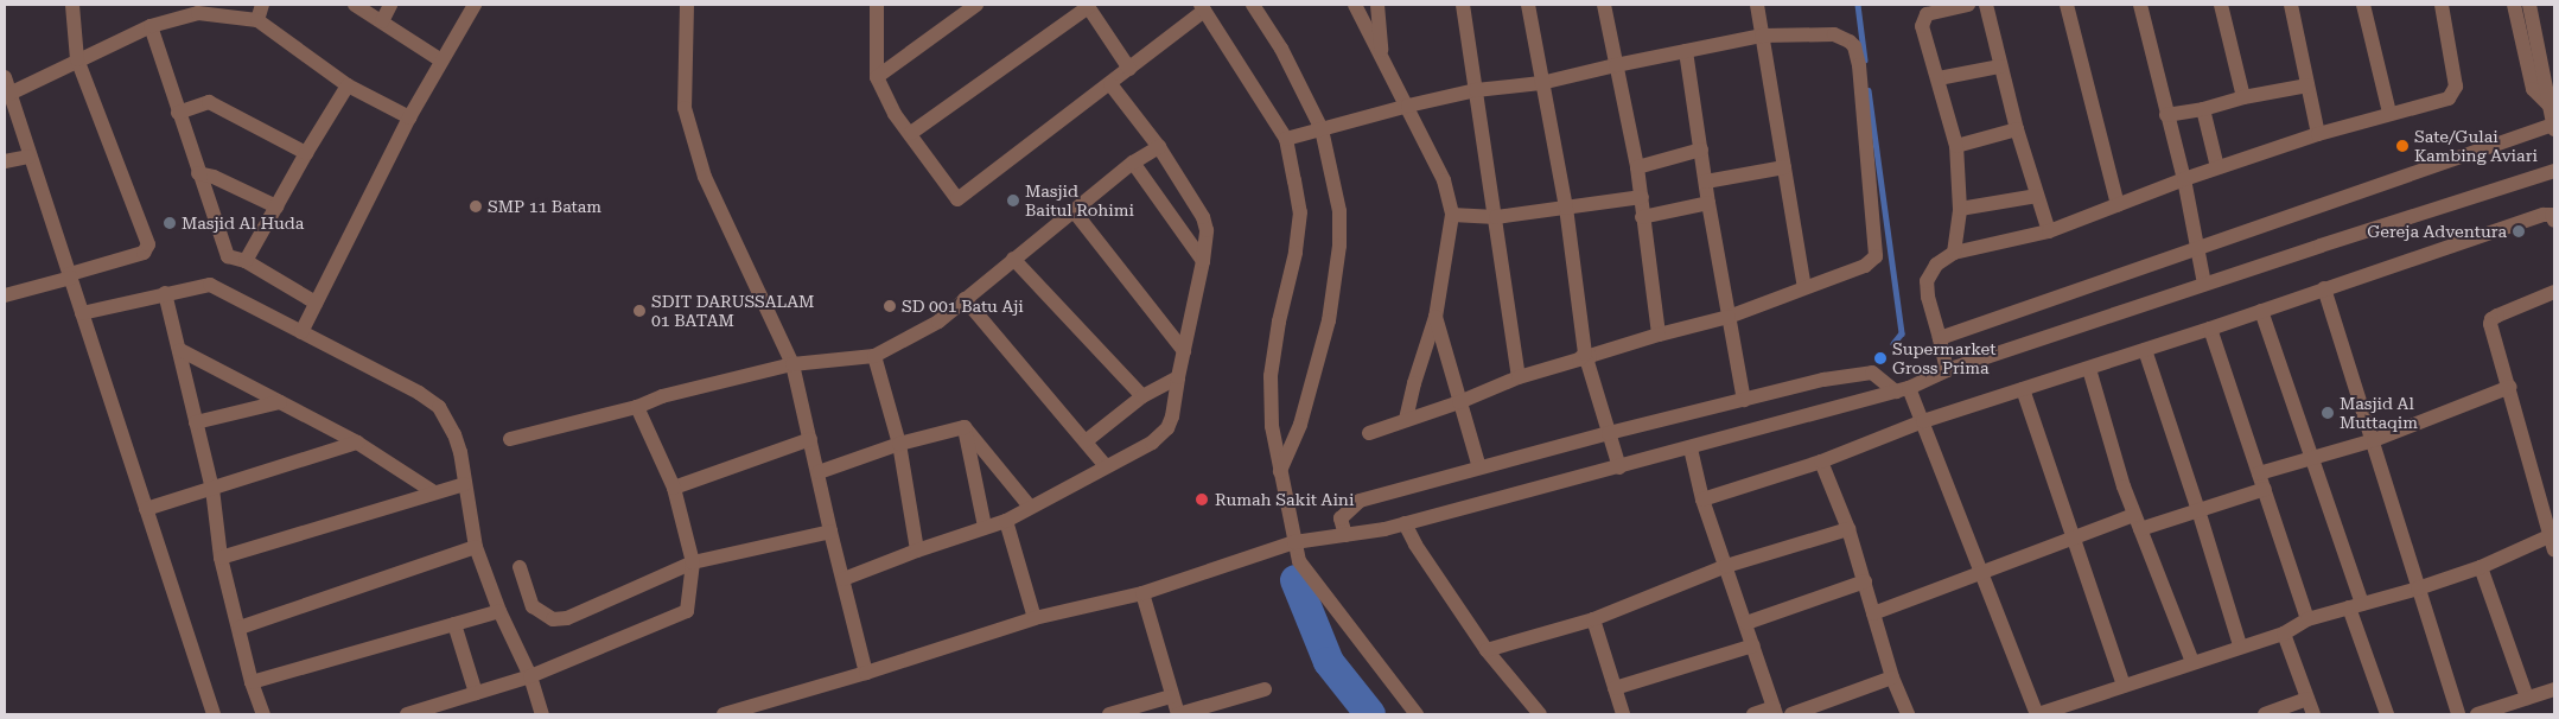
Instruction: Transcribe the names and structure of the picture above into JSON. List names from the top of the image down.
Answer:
{
  "places": [
    "Sate/Gulai Kambing Aviari",
    "Masjid Baitul Rohimi",
    "SMP 11 Batam",
    "Masjid Al Huda",
    "Gereja Adventura",
    "SD 001 Batu Aji",
    "SDIT DARUSSALAM 01 BATAM",
    "Supermarket Gross Prima",
    "Masjid Al Muttaqim",
    "Rumah Sakit Aini"
  ]
}
